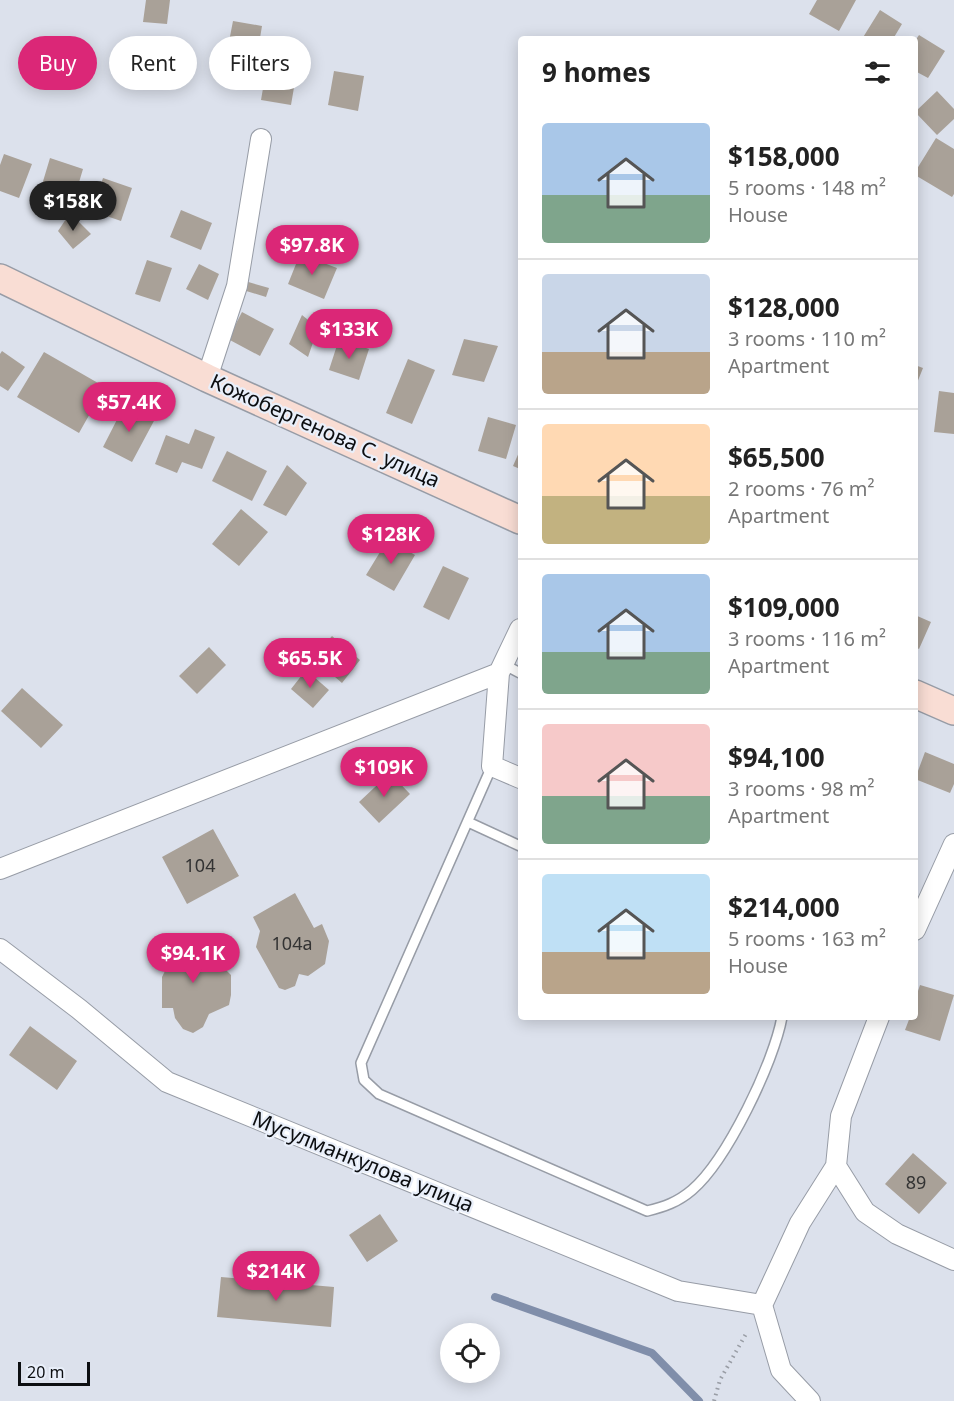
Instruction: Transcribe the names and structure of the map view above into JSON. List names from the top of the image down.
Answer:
{
  "streets": {
    "main road": ["Кожобергенова С. улица"],
    "street": ["Мусулманкулова улица"]
  },
  "house_numbers": ["104", "104а", "89"],
  "scale_bar": "20 m",
  "page": {
    "chip": ["Buy", "Rent", "Filters"],
    "heading": "9 homes",
    "list": [
      {
        "name": "$158,000",
        "note": "5 rooms · 148 m² · House"
      },
      {
        "name": "$128,000",
        "note": "3 rooms · 110 m² · Apartment"
      },
      {
        "name": "$65,500",
        "note": "2 rooms · 76 m² · Apartment"
      },
      {
        "name": "$109,000",
        "note": "3 rooms · 116 m² · Apartment"
      },
      {
        "name": "$94,100",
        "note": "3 rooms · 98 m² · Apartment"
      },
      {
        "name": "$214,000",
        "note": "5 rooms · 163 m² · House"
      }
    ],
    "price": [
      "$158K",
      "$97.8K",
      "$133K",
      "$57.4K",
      "$128K",
      "$65.5K",
      "$109K",
      "$94.1K",
      "$214K"
    ],
    "scale": "20 m"
  }
}
